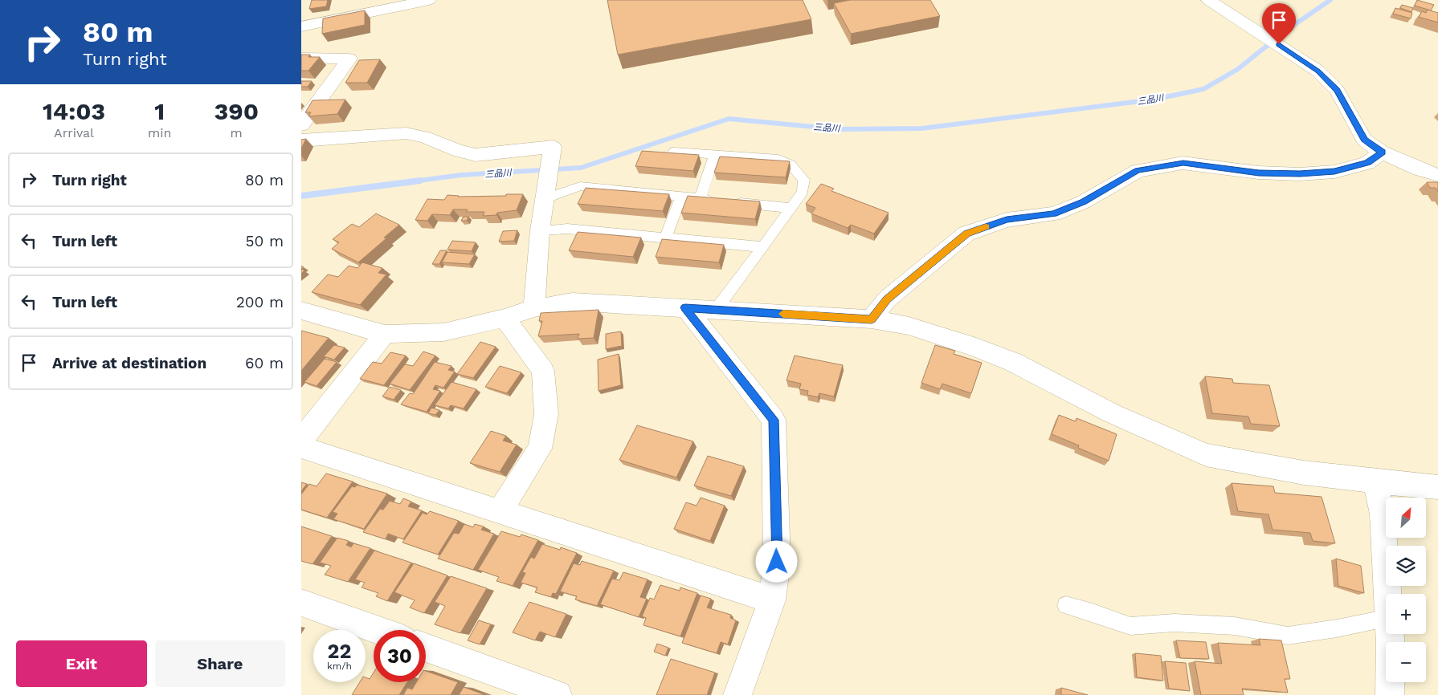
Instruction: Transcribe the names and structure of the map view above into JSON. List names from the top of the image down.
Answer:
{
  "water": ["三品川"],
  "north": "top right",
  "page": {
    "turn": ["80 m", "Turn right"],
    "eta": [
      "14:03",
      "Arrival",
      "1",
      "min",
      "390",
      "m"
    ],
    "list": [
      {
        "name": "Turn right",
        "value": "80 m"
      },
      {
        "name": "Turn left",
        "value": "50 m"
      },
      {
        "name": "Turn left",
        "value": "200 m"
      },
      {
        "name": "Arrive at destination",
        "value": "60 m"
      }
    ],
    "map_buttons": ["+", "−"],
    "speed": "22 km/h",
    "limit": "30",
    "buttons": ["Exit", "Share"]
  }
}
